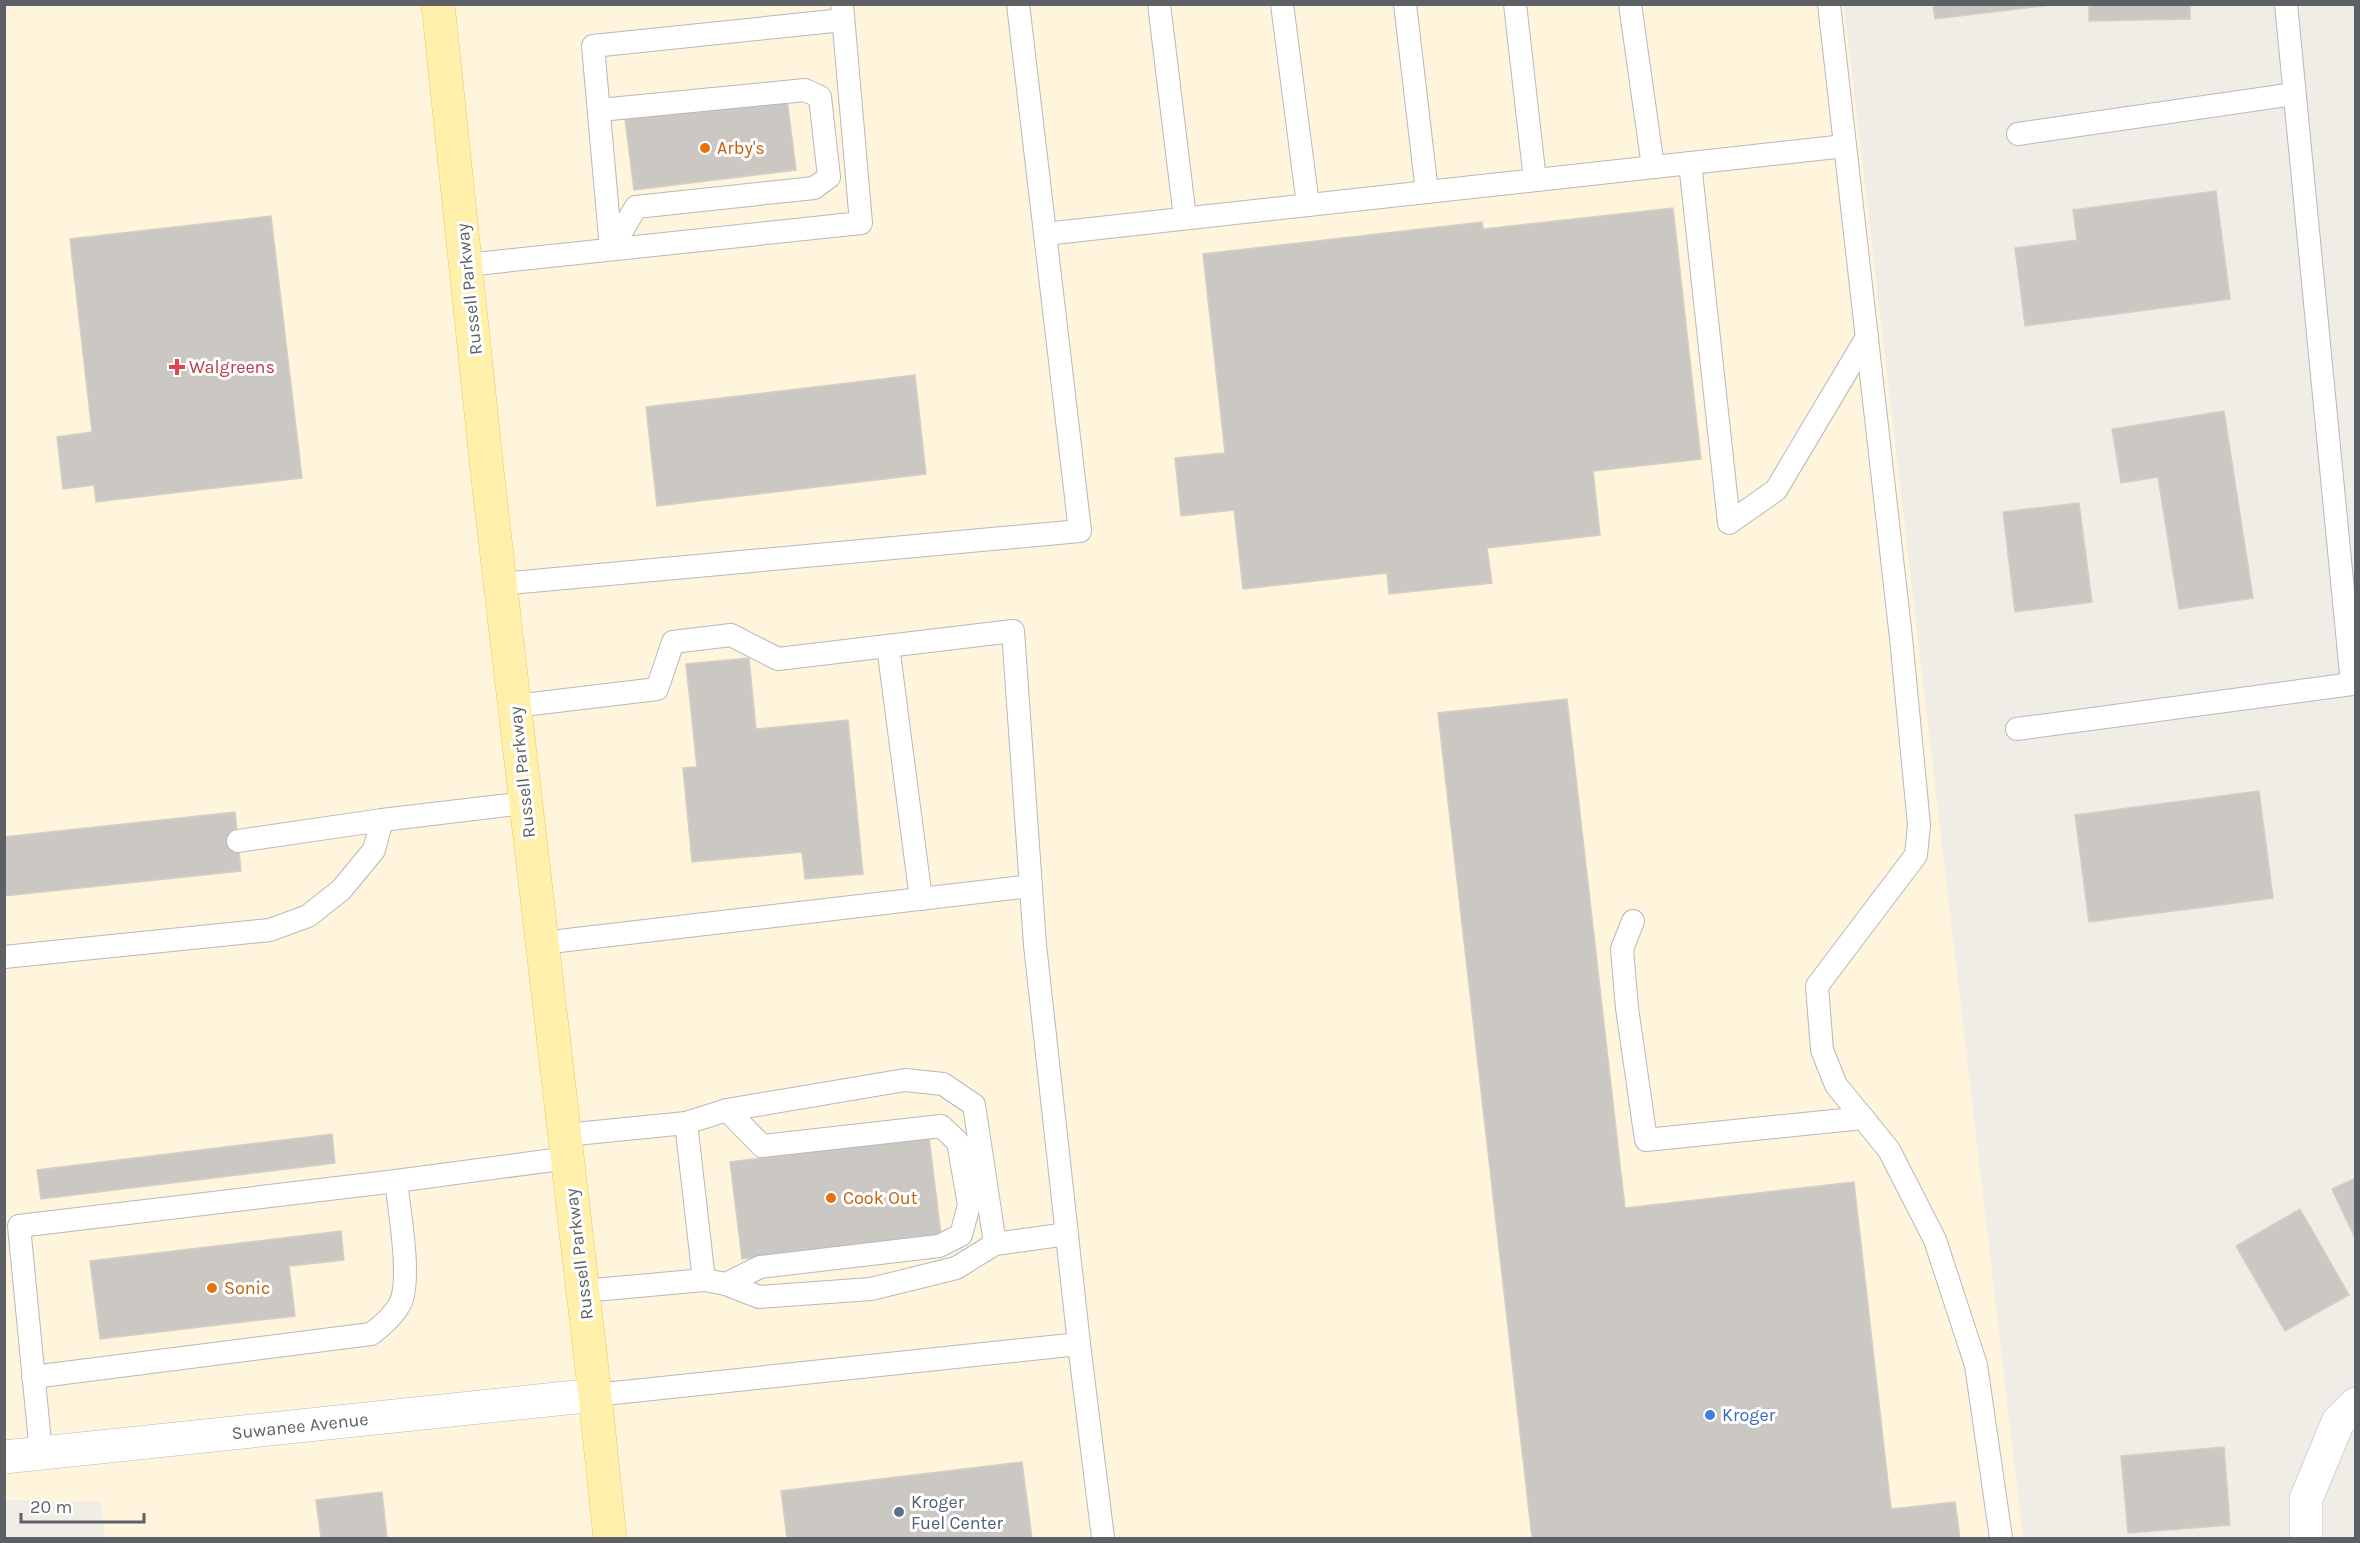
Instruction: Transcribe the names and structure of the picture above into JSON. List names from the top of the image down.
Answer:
{
  "streets": {
    "main road": ["Russell Parkway"],
    "street": ["Suwanee Avenue"]
  },
  "crossings": [
    ["Russell Parkway", "Suwanee Avenue"]
  ],
  "places": {
    "other": [
      "Arby's",
      "Cook Out",
      "Sonic",
      "Kroger",
      "Kroger Fuel Center"
    ],
    "health": ["Walgreens"]
  },
  "scale_bar": "20 m"
}
